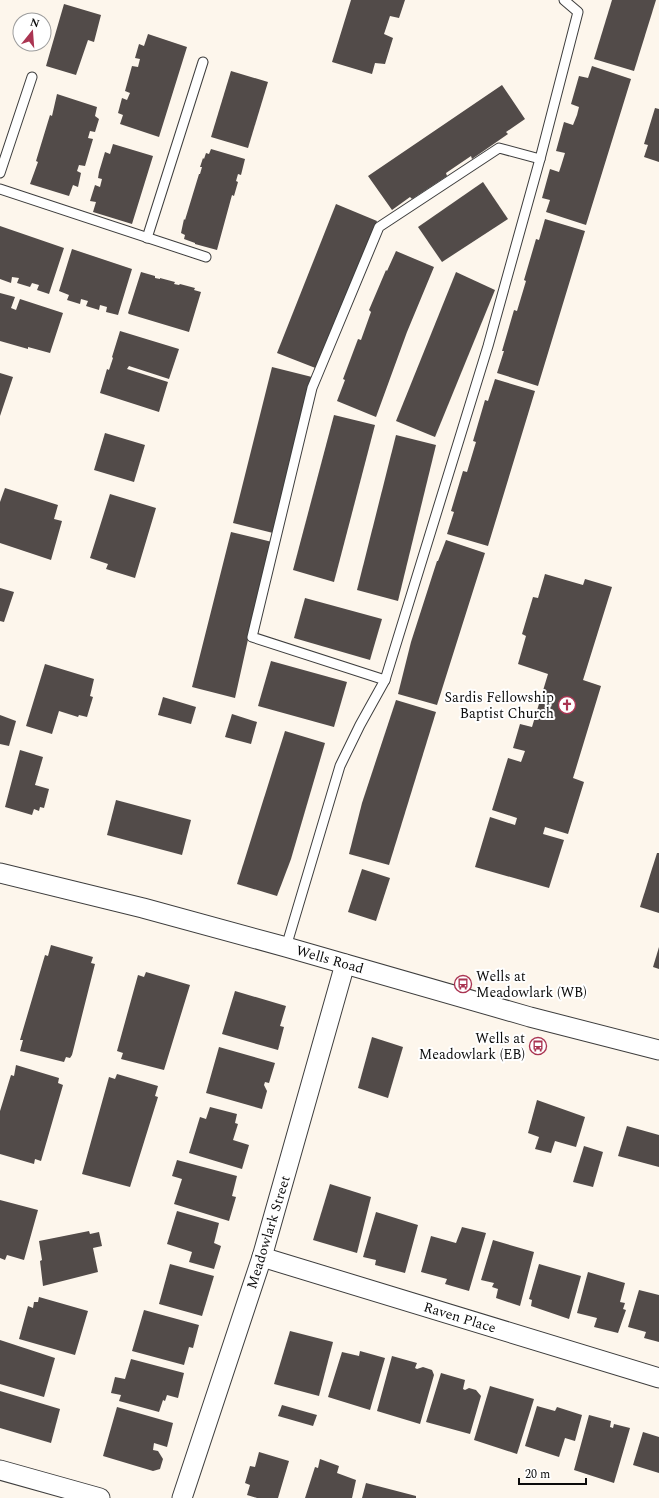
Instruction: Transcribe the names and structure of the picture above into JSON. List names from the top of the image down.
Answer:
{
  "streets": {
    "street": ["Wells Road", "Meadowlark Street", "Raven Place"]
  },
  "crossings": [
    ["Wells Road", "Meadowlark Street"],
    ["Meadowlark Street", "Raven Place"]
  ],
  "places": {
    "church": ["Sardis Fellowship Baptist Church"],
    "bus stop": ["Wells at Meadowlark (WB)", "Wells at Meadowlark (EB)"]
  },
  "scale_bar": "20 m",
  "north": "top"
}
